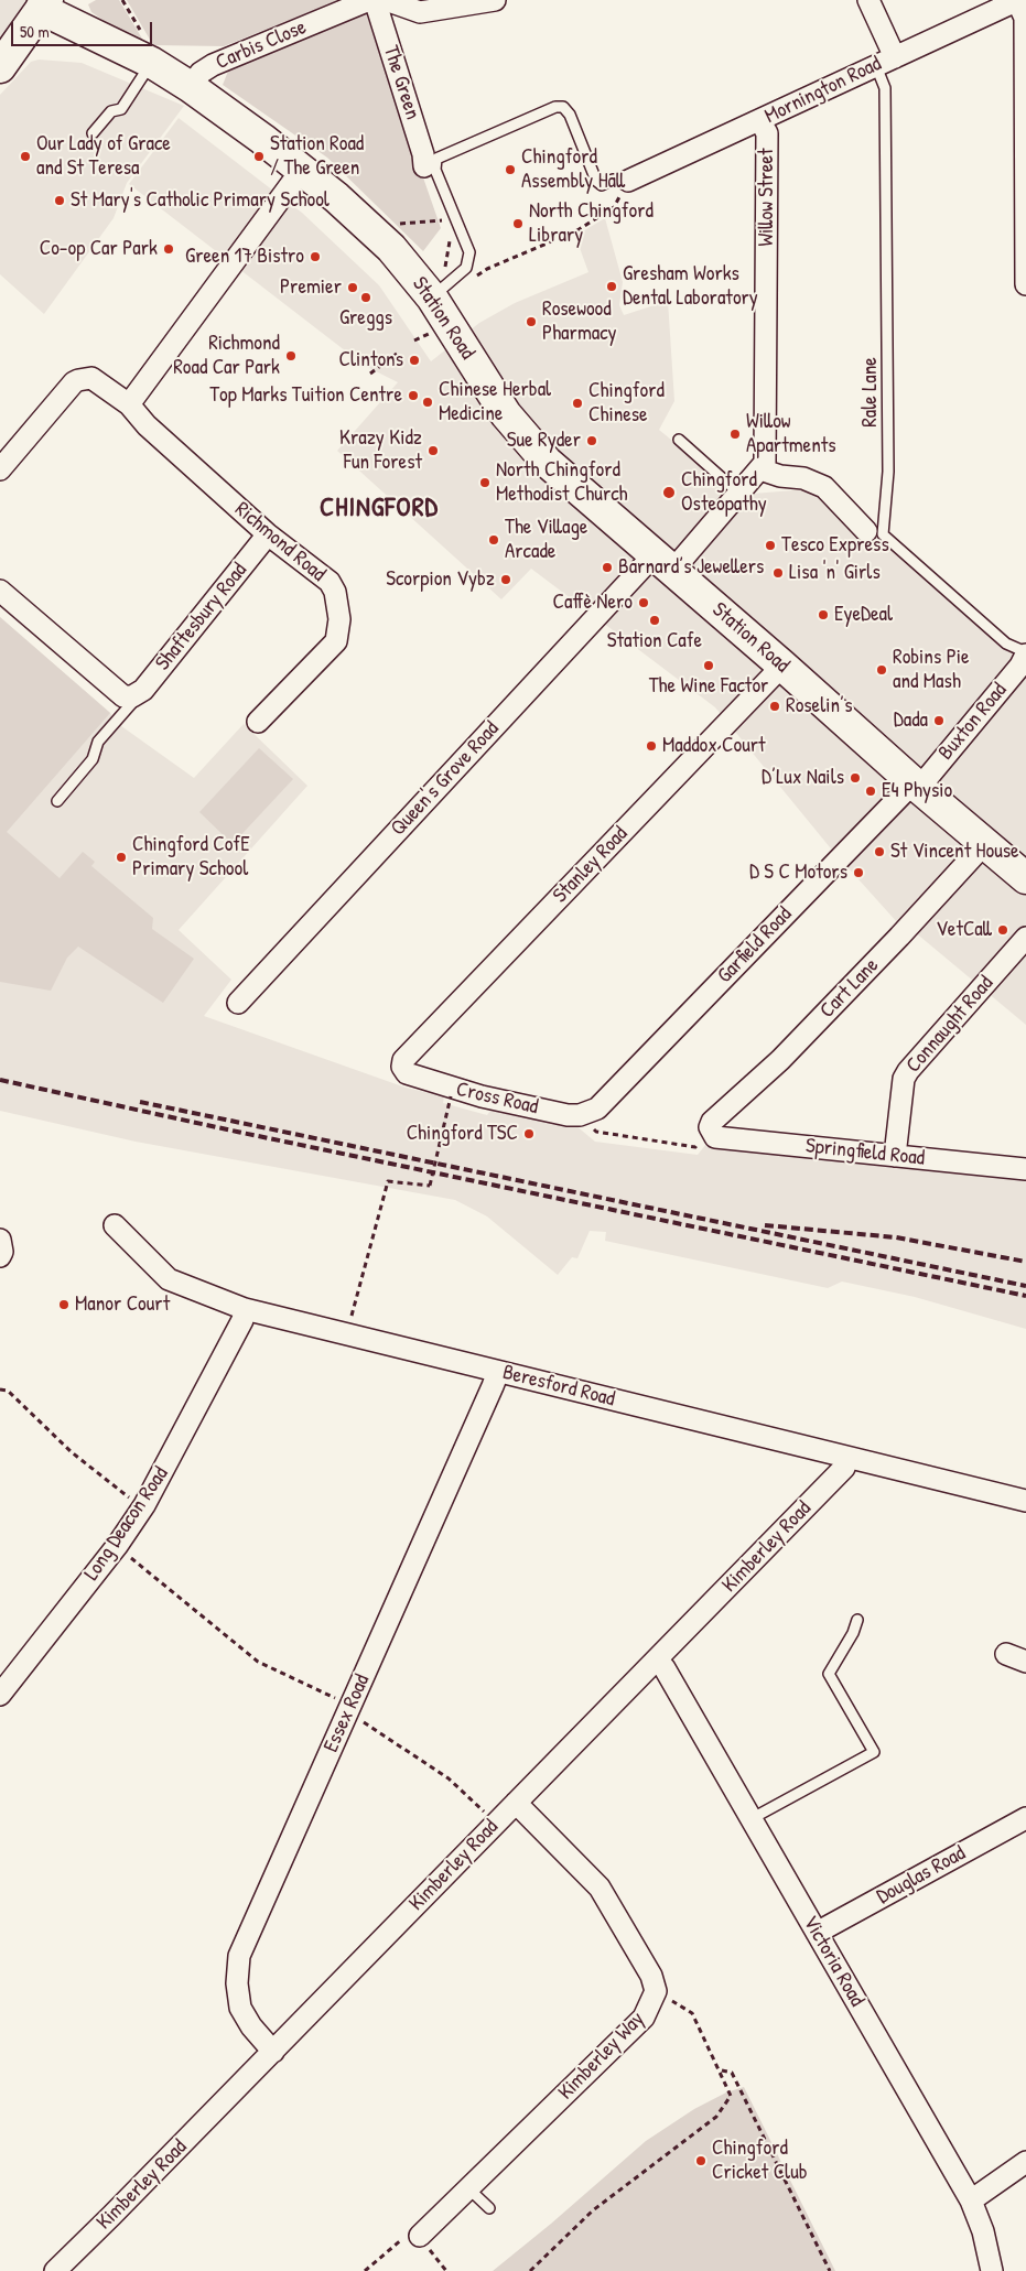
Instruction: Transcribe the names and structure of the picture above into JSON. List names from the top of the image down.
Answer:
{
  "streets": {
    "main road": ["Station Road"],
    "street": [
      "Carbis Close",
      "The Green",
      "Mornington Road",
      "Willow Street",
      "Richmond Road",
      "Shaftesbury Road",
      "Buxton Road",
      "Queen's Grove Road",
      "Stanley Road",
      "Garfield Road",
      "Cart Lane",
      "Connaught Road",
      "Cross Road",
      "Springfield Road",
      "Beresford Road",
      "Long Deacon Road",
      "Kimberley Road",
      "Essex Road",
      "Douglas Road",
      "Victoria Road",
      "Kimberley Way"
    ],
    "lane": ["Rale Lane"]
  },
  "crossings": [
    ["Carbis Close", "Station Road"],
    ["Mornington Road", "Willow Street"],
    ["Mornington Road", "Rale Lane"],
    ["Willow Street", "Station Road"],
    ["Willow Street", "Queen's Grove Road"],
    ["Station Road", "Buxton Road"],
    ["Station Road", "Queen's Grove Road"],
    ["Station Road", "Stanley Road"],
    ["Station Road", "Garfield Road"],
    ["Station Road", "Cart Lane"],
    ["Rale Lane", "Buxton Road"],
    ["Richmond Road", "Shaftesbury Road"],
    ["Buxton Road", "Garfield Road"],
    ["Stanley Road", "Cross Road"],
    ["Garfield Road", "Cross Road"],
    ["Cart Lane", "Springfield Road"],
    ["Connaught Road", "Springfield Road"],
    ["Beresford Road", "Long Deacon Road"],
    ["Beresford Road", "Kimberley Road"],
    ["Beresford Road", "Essex Road"],
    ["Kimberley Road", "Essex Road"],
    ["Kimberley Road", "Victoria Road"],
    ["Kimberley Road", "Kimberley Way"],
    ["Douglas Road", "Victoria Road"]
  ],
  "districts": ["CHINGFORD"],
  "places": [
    "Our Lady of Grace and St Teresa",
    "Station Road / The Green",
    "Chingford Assembly Hall",
    "St Mary's Catholic Primary School",
    "North Chingford Library",
    "Co-op Car Park",
    "Green 17 Bistro",
    "Gresham Works Dental Laboratory",
    "Premier",
    "Greggs",
    "Rosewood Pharmacy",
    "Richmond Road Car Park",
    "Clintons",
    "Top Marks Tuition Centre",
    "Chinese Herbal Medicine",
    "Chingford Chinese",
    "Willow Apartments",
    "Sue Ryder",
    "Krazy Kidz Fun Forest",
    "North Chingford Methodist Church",
    "Chingford Osteopathy",
    "The Village Arcade",
    "Tesco Express",
    "Barnard’s Jewellers",
    "Lisa 'n' Girls",
    "Scorpion Vybz",
    "Caffè Nero",
    "EyeDeal",
    "Station Cafe",
    "The Wine Factor",
    "Robins Pie and Mash",
    "Roselin’s",
    "Dada",
    "Maddox Court",
    "D’Lux Nails",
    "E4 Physio",
    "St Vincent House",
    "Chingford CofE Primary School",
    "D S C Motors",
    "VetCall",
    "Chingford TSC",
    "Manor Court",
    "Chingford Cricket Club"
  ],
  "scale_bar": "50 m"
}
